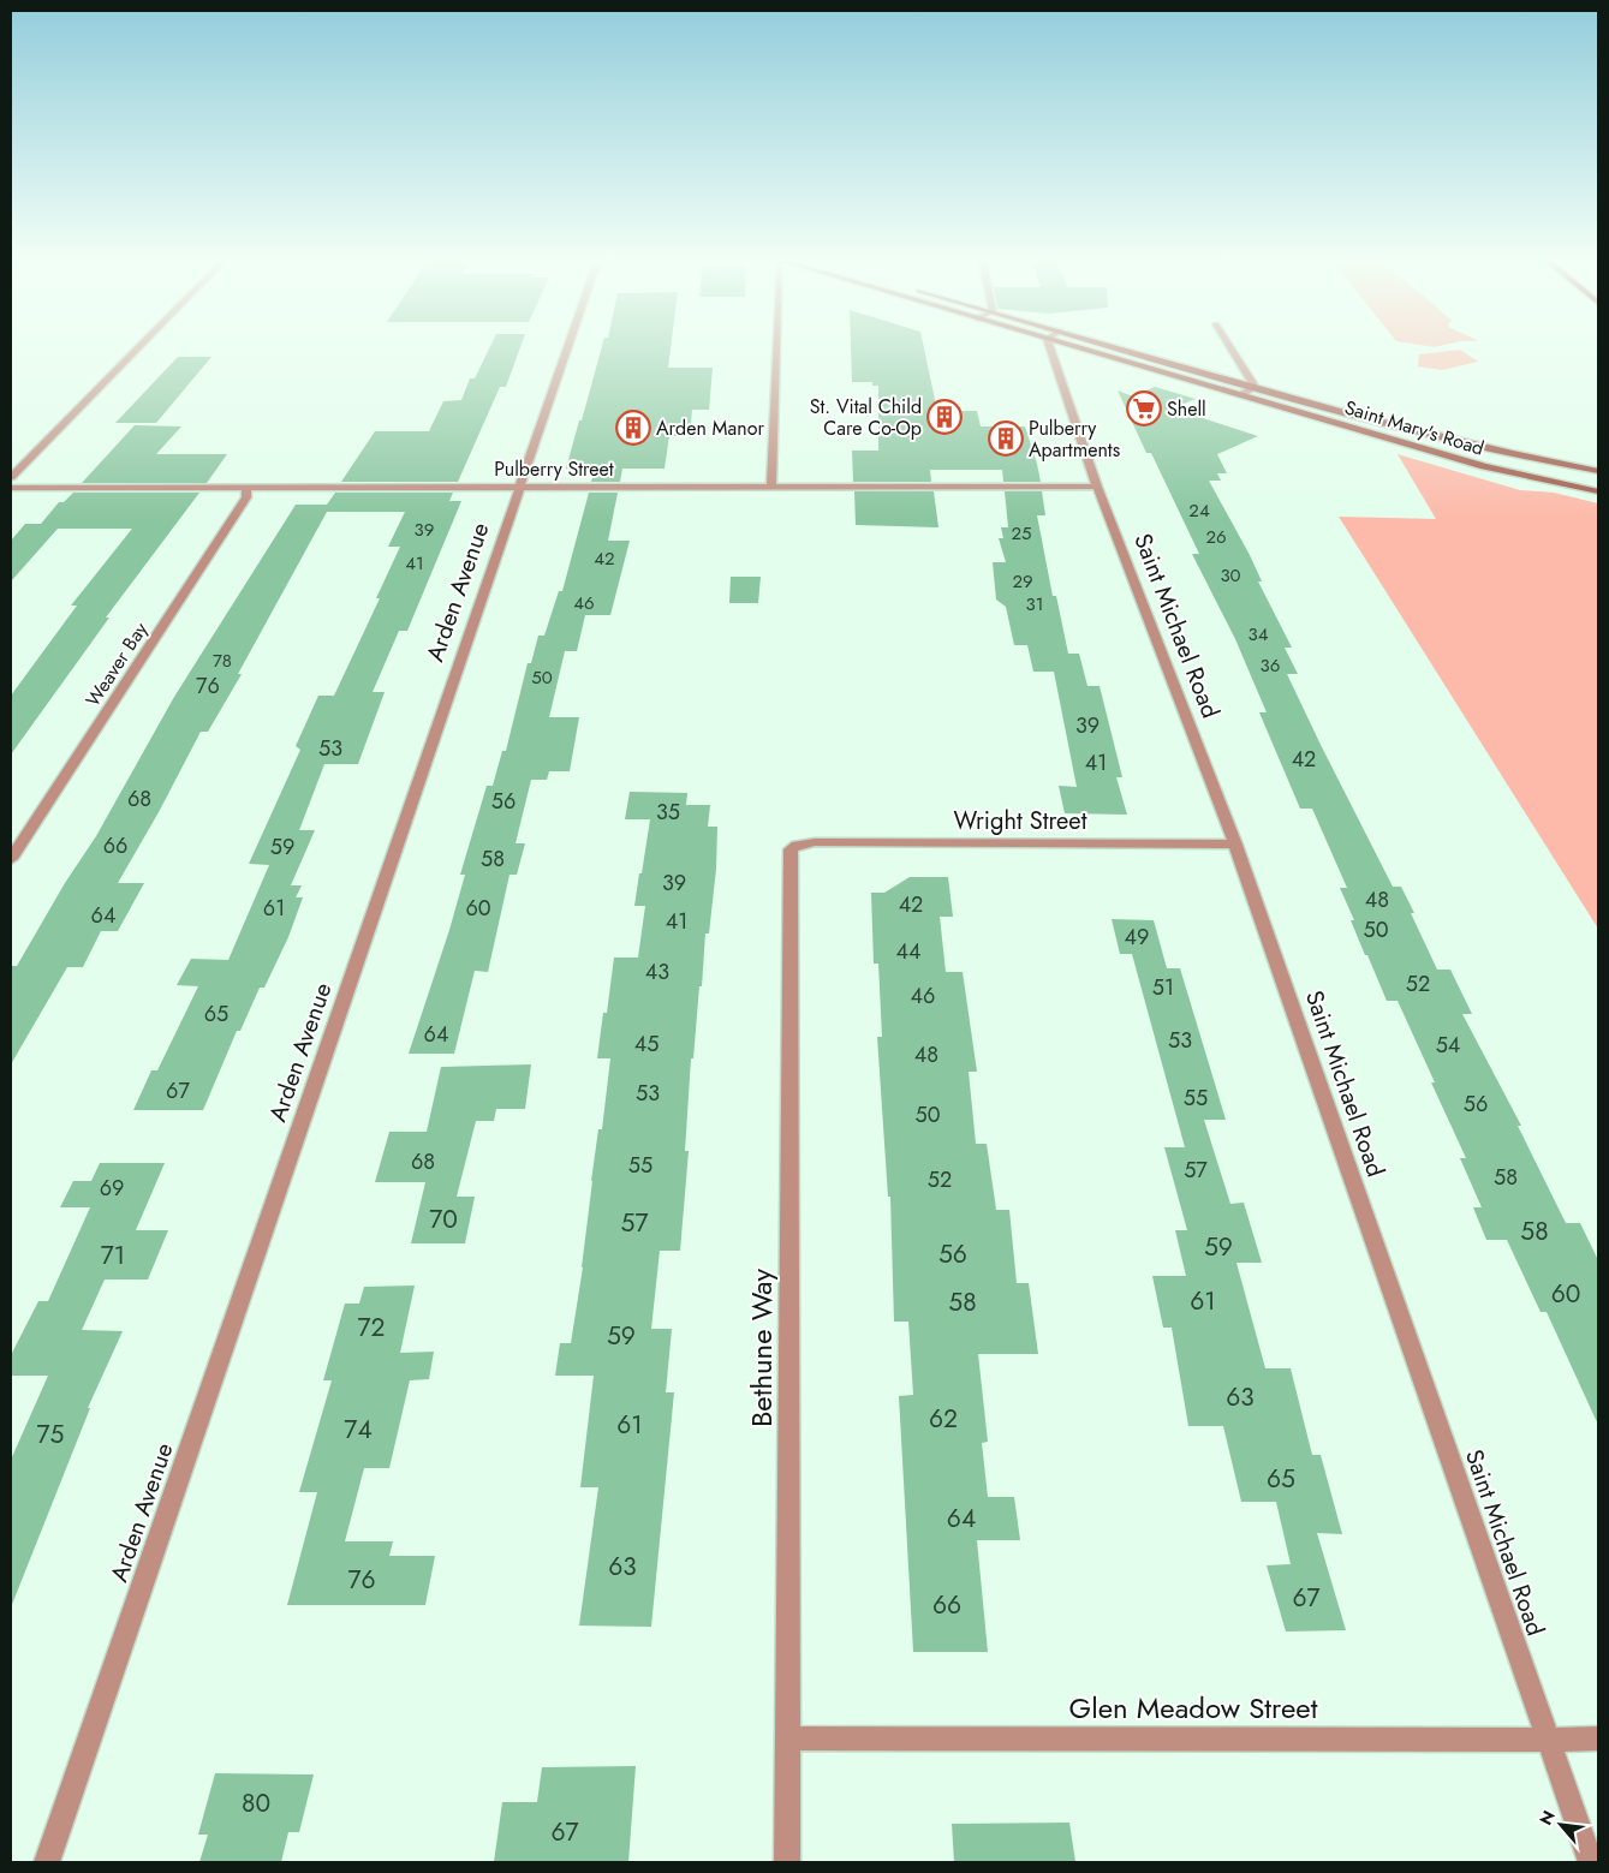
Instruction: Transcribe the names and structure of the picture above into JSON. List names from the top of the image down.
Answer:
{
  "streets": {
    "main road": ["Saint Mary's Road"],
    "street": [
      "Pulberry Street",
      "Arden Avenue",
      "Saint Michael Road",
      "Weaver Bay",
      "Wright Street",
      "Bethune Way",
      "Glen Meadow Street"
    ]
  },
  "crossings": [
    ["Pulberry Street", "Arden Avenue"],
    ["Pulberry Street", "Saint Michael Road"],
    ["Pulberry Street", "Weaver Bay"],
    ["Saint Michael Road", "Wright Street"],
    ["Saint Michael Road", "Glen Meadow Street"],
    ["Wright Street", "Bethune Way"],
    ["Bethune Way", "Glen Meadow Street"]
  ],
  "places": {
    "supermarket": ["Shell"],
    "building": ["St. Vital Child Care Co-Op", "Arden Manor", "Pulberry Apartments"]
  },
  "house_numbers": [
    "24",
    "39",
    "25",
    "26",
    "42",
    "41",
    "30",
    "29",
    "46",
    "31",
    "34",
    "78",
    "36",
    "50",
    "76",
    "39",
    "53",
    "42",
    "41",
    "68",
    "56",
    "35",
    "66",
    "59",
    "58",
    "39",
    "48",
    "42",
    "61",
    "60",
    "64",
    "41",
    "50",
    "49",
    "44",
    "43",
    "52",
    "51",
    "46",
    "65",
    "64",
    "53",
    "45",
    "54",
    "48",
    "67",
    "53",
    "55",
    "56",
    "50",
    "68",
    "55",
    "57",
    "58",
    "52",
    "69",
    "70",
    "57",
    "58",
    "59",
    "56",
    "71",
    "60",
    "61",
    "58",
    "72",
    "59",
    "63",
    "62",
    "61",
    "74",
    "75",
    "65",
    "64",
    "63",
    "76",
    "67",
    "66",
    "80",
    "67"
  ],
  "north": "top left"
}
